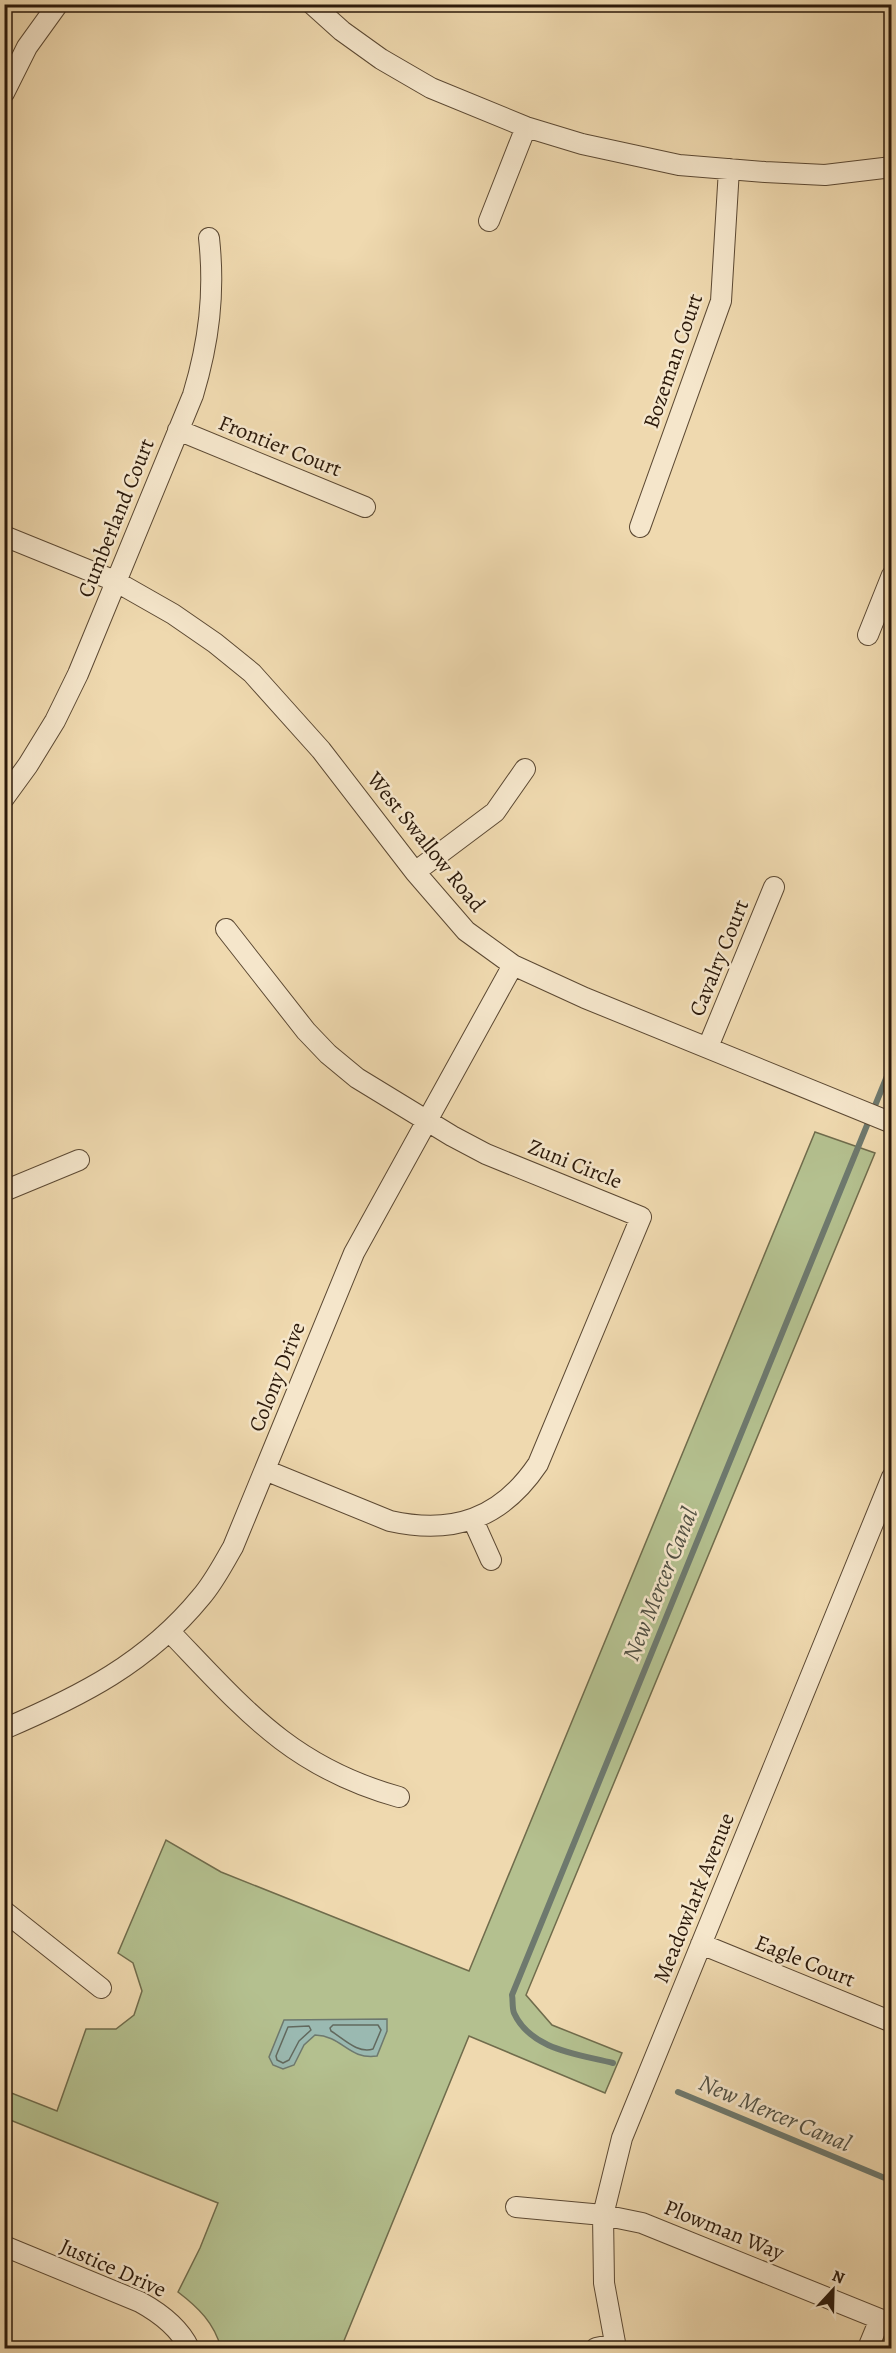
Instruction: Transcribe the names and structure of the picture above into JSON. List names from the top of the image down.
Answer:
{
  "streets": {
    "street": [
      "Bozeman Court",
      "Frontier Court",
      "Cumberland Court",
      "West Swallow Road",
      "Cavalry Court",
      "Zuni Circle",
      "Colony Drive",
      "Meadowlark Avenue",
      "Eagle Court",
      "Plowman Way",
      "Justice Drive"
    ]
  },
  "crossings": [
    ["Frontier Court", "Cumberland Court"],
    ["Cumberland Court", "West Swallow Road"],
    ["West Swallow Road", "Cavalry Court"],
    ["West Swallow Road", "Colony Drive"],
    ["Zuni Circle", "Colony Drive"],
    ["Meadowlark Avenue", "Eagle Court"],
    ["Meadowlark Avenue", "Plowman Way"]
  ],
  "water": ["New Mercer Canal"],
  "north": "top"
}
